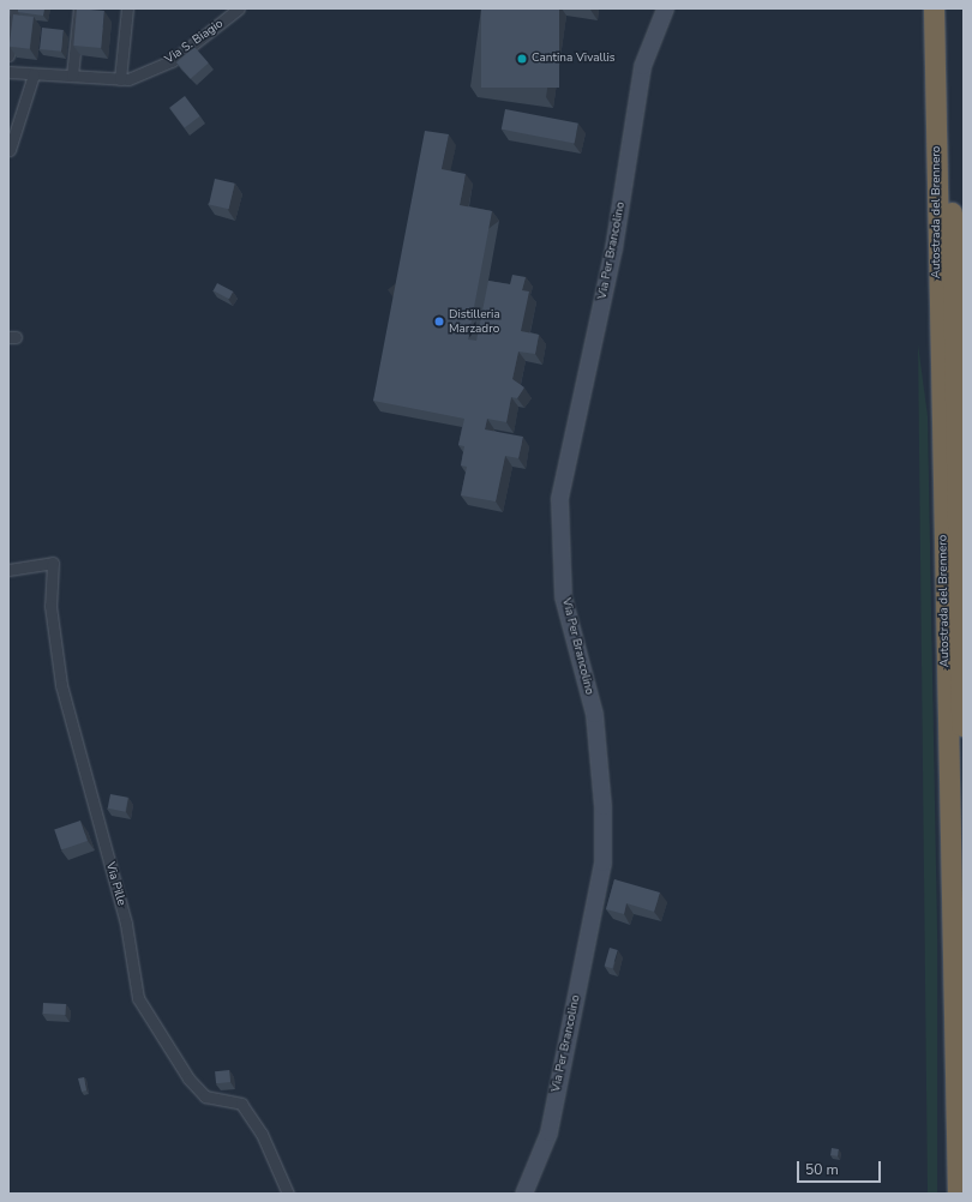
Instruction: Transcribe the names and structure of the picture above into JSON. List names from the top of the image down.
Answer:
{
  "streets": {
    "highway": ["Autostrada del Brennero"],
    "main road": ["Via Per Brancolino"],
    "street": ["Via S. Biagio", "Via Pille"]
  },
  "places": ["Cantina Vivallis", "Distilleria Marzadro"],
  "scale_bar": "50 m"
}
